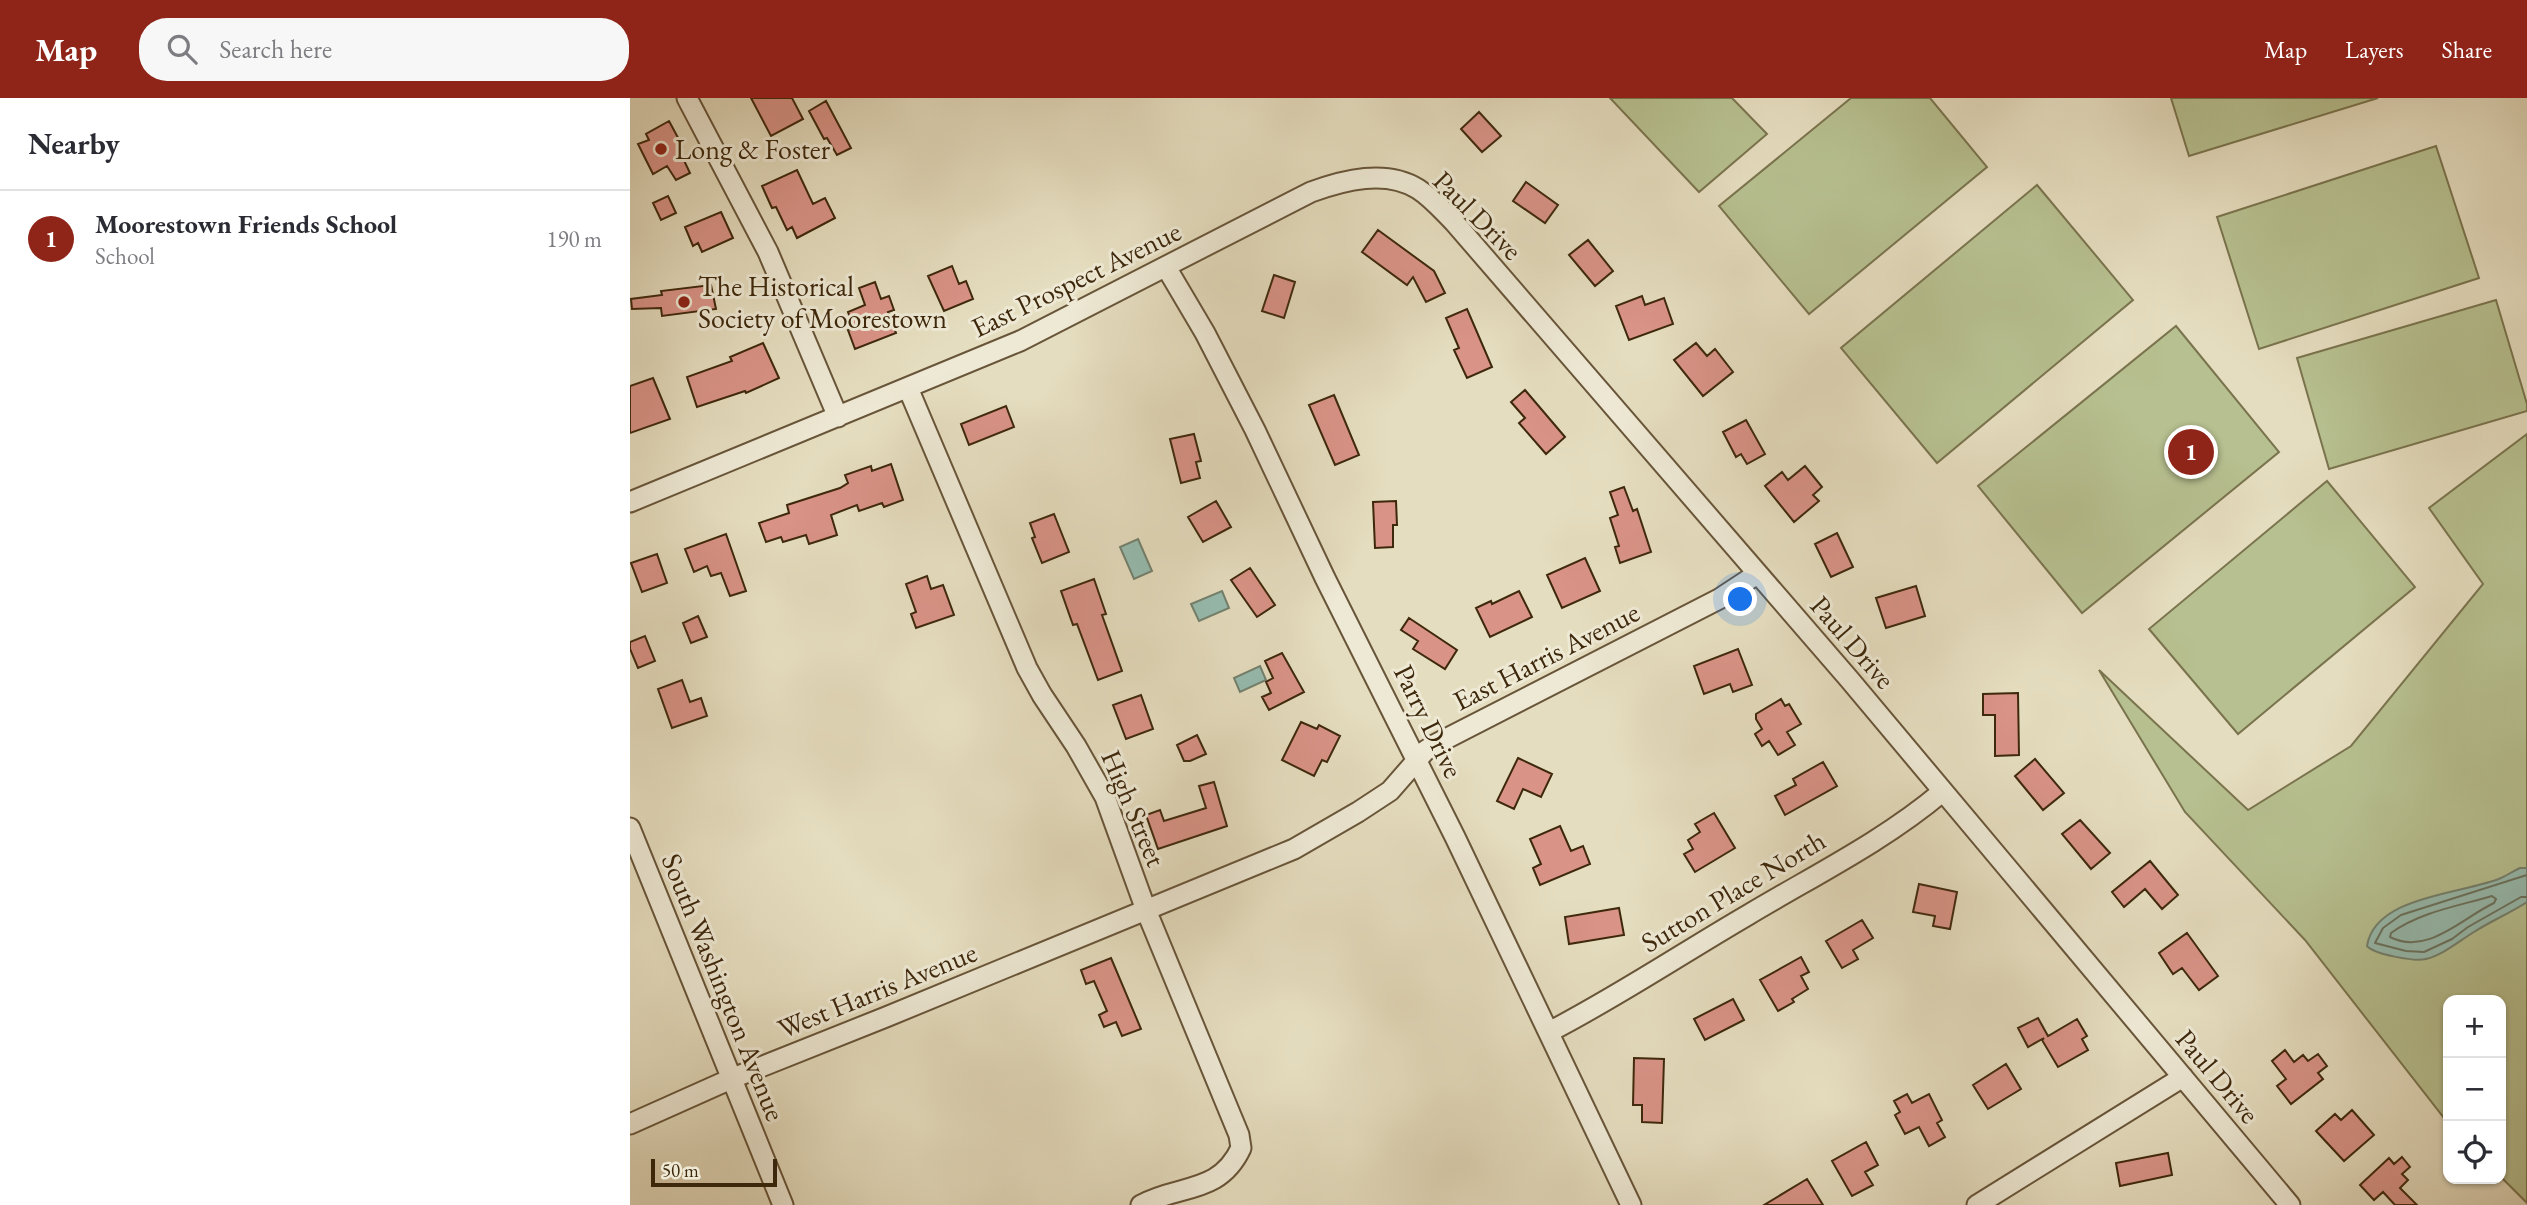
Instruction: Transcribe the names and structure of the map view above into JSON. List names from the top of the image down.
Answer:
{
  "streets": {
    "street": [
      "Paul Drive",
      "East Prospect Avenue",
      "East Harris Avenue",
      "Parry Drive",
      "High Street",
      "Sutton Place North",
      "South Washington Avenue",
      "West Harris Avenue"
    ]
  },
  "crossings": [
    ["Paul Drive", "East Prospect Avenue"],
    ["Paul Drive", "East Harris Avenue"],
    ["Paul Drive", "Sutton Place North"],
    ["East Prospect Avenue", "Parry Drive"],
    ["East Prospect Avenue", "High Street"],
    ["East Harris Avenue", "Parry Drive"],
    ["East Harris Avenue", "High Street"],
    ["East Harris Avenue", "West Harris Avenue"],
    ["Parry Drive", "Sutton Place North"],
    ["High Street", "West Harris Avenue"],
    ["South Washington Avenue", "West Harris Avenue"]
  ],
  "places": ["Long & Foster", "The Historical Society of Moorestown"],
  "scale_bar": "50 m",
  "page": {
    "header": "Map",
    "search": "Search here",
    "nav": ["Map", "Layers", "Share"],
    "heading": "Nearby",
    "list": [
      {
        "mark": "1",
        "name": "Moorestown Friends School",
        "note": "School",
        "value": "190 m"
      }
    ],
    "pins": "1",
    "map_buttons": ["+", "−"],
    "scale": "50 m"
  }
}
